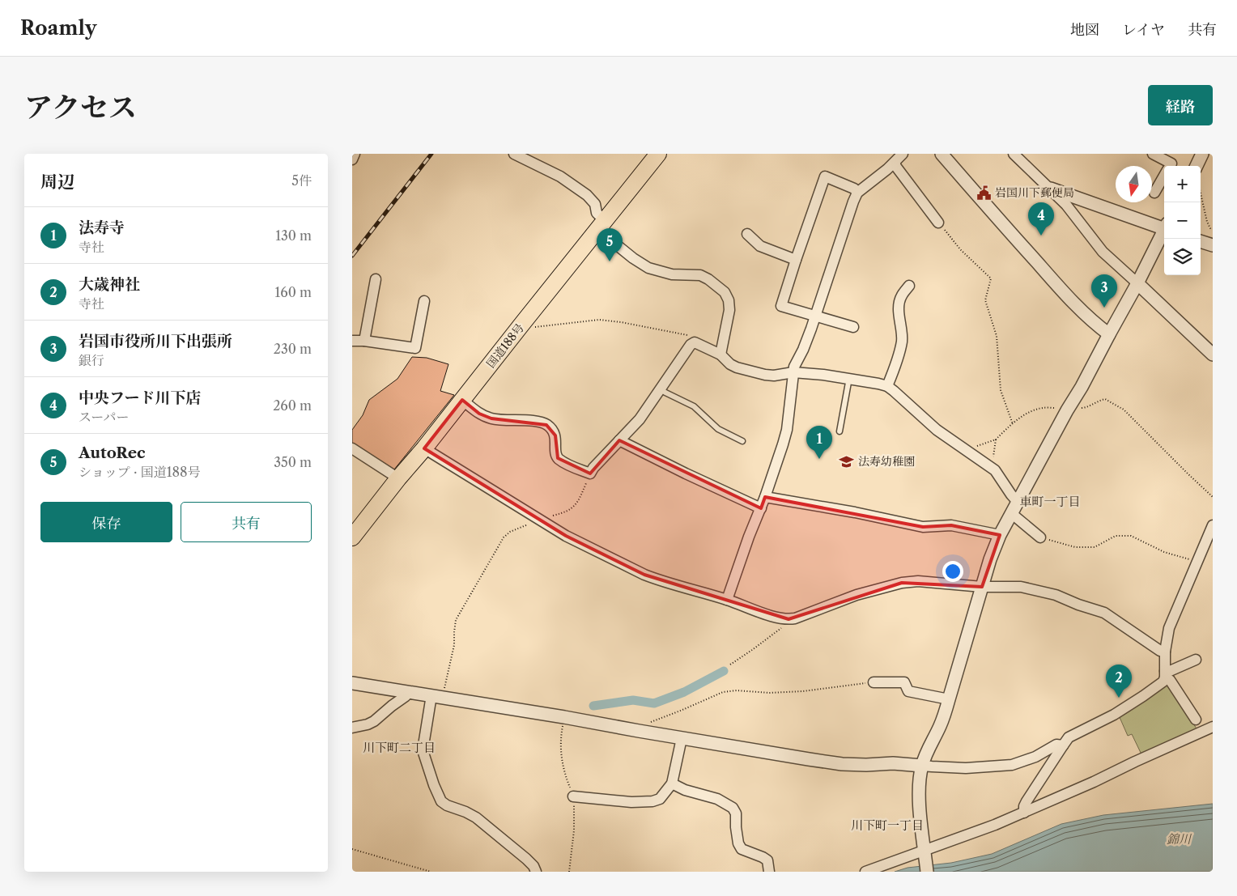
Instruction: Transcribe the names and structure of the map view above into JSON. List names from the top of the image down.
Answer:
{
  "streets": {
    "highway": ["国道188号"]
  },
  "districts": ["車町一丁目", "川下町二丁目", "川下町一丁目"],
  "water": ["錦川"],
  "places": {
    "public building": ["岩国川下郵便局"],
    "school or university": ["法寿幼稚園"]
  },
  "north": "bottom",
  "page": {
    "header": "Roamly",
    "nav": ["地図", "レイヤ", "共有"],
    "title": "アクセス",
    "buttons": [
      "経路",
      ["保存", "共有"]
    ],
    "heading": ["周辺", "5件"],
    "map_buttons": ["+", "−"],
    "pins": [
      "4",
      "5",
      "3",
      "1",
      "2"
    ],
    "list": [
      {
        "mark": "1",
        "name": "法寿寺",
        "note": "寺社",
        "value": "130 m"
      },
      {
        "mark": "2",
        "name": "大歳神社",
        "note": "寺社",
        "value": "160 m"
      },
      {
        "mark": "3",
        "name": "岩国市役所川下出張所",
        "note": "銀行",
        "value": "230 m"
      },
      {
        "mark": "4",
        "name": "中央フード川下店",
        "note": "スーパー",
        "value": "260 m"
      },
      {
        "mark": "5",
        "name": "AutoRec",
        "note": "ショップ · 国道188号",
        "value": "350 m"
      }
    ]
  }
}
